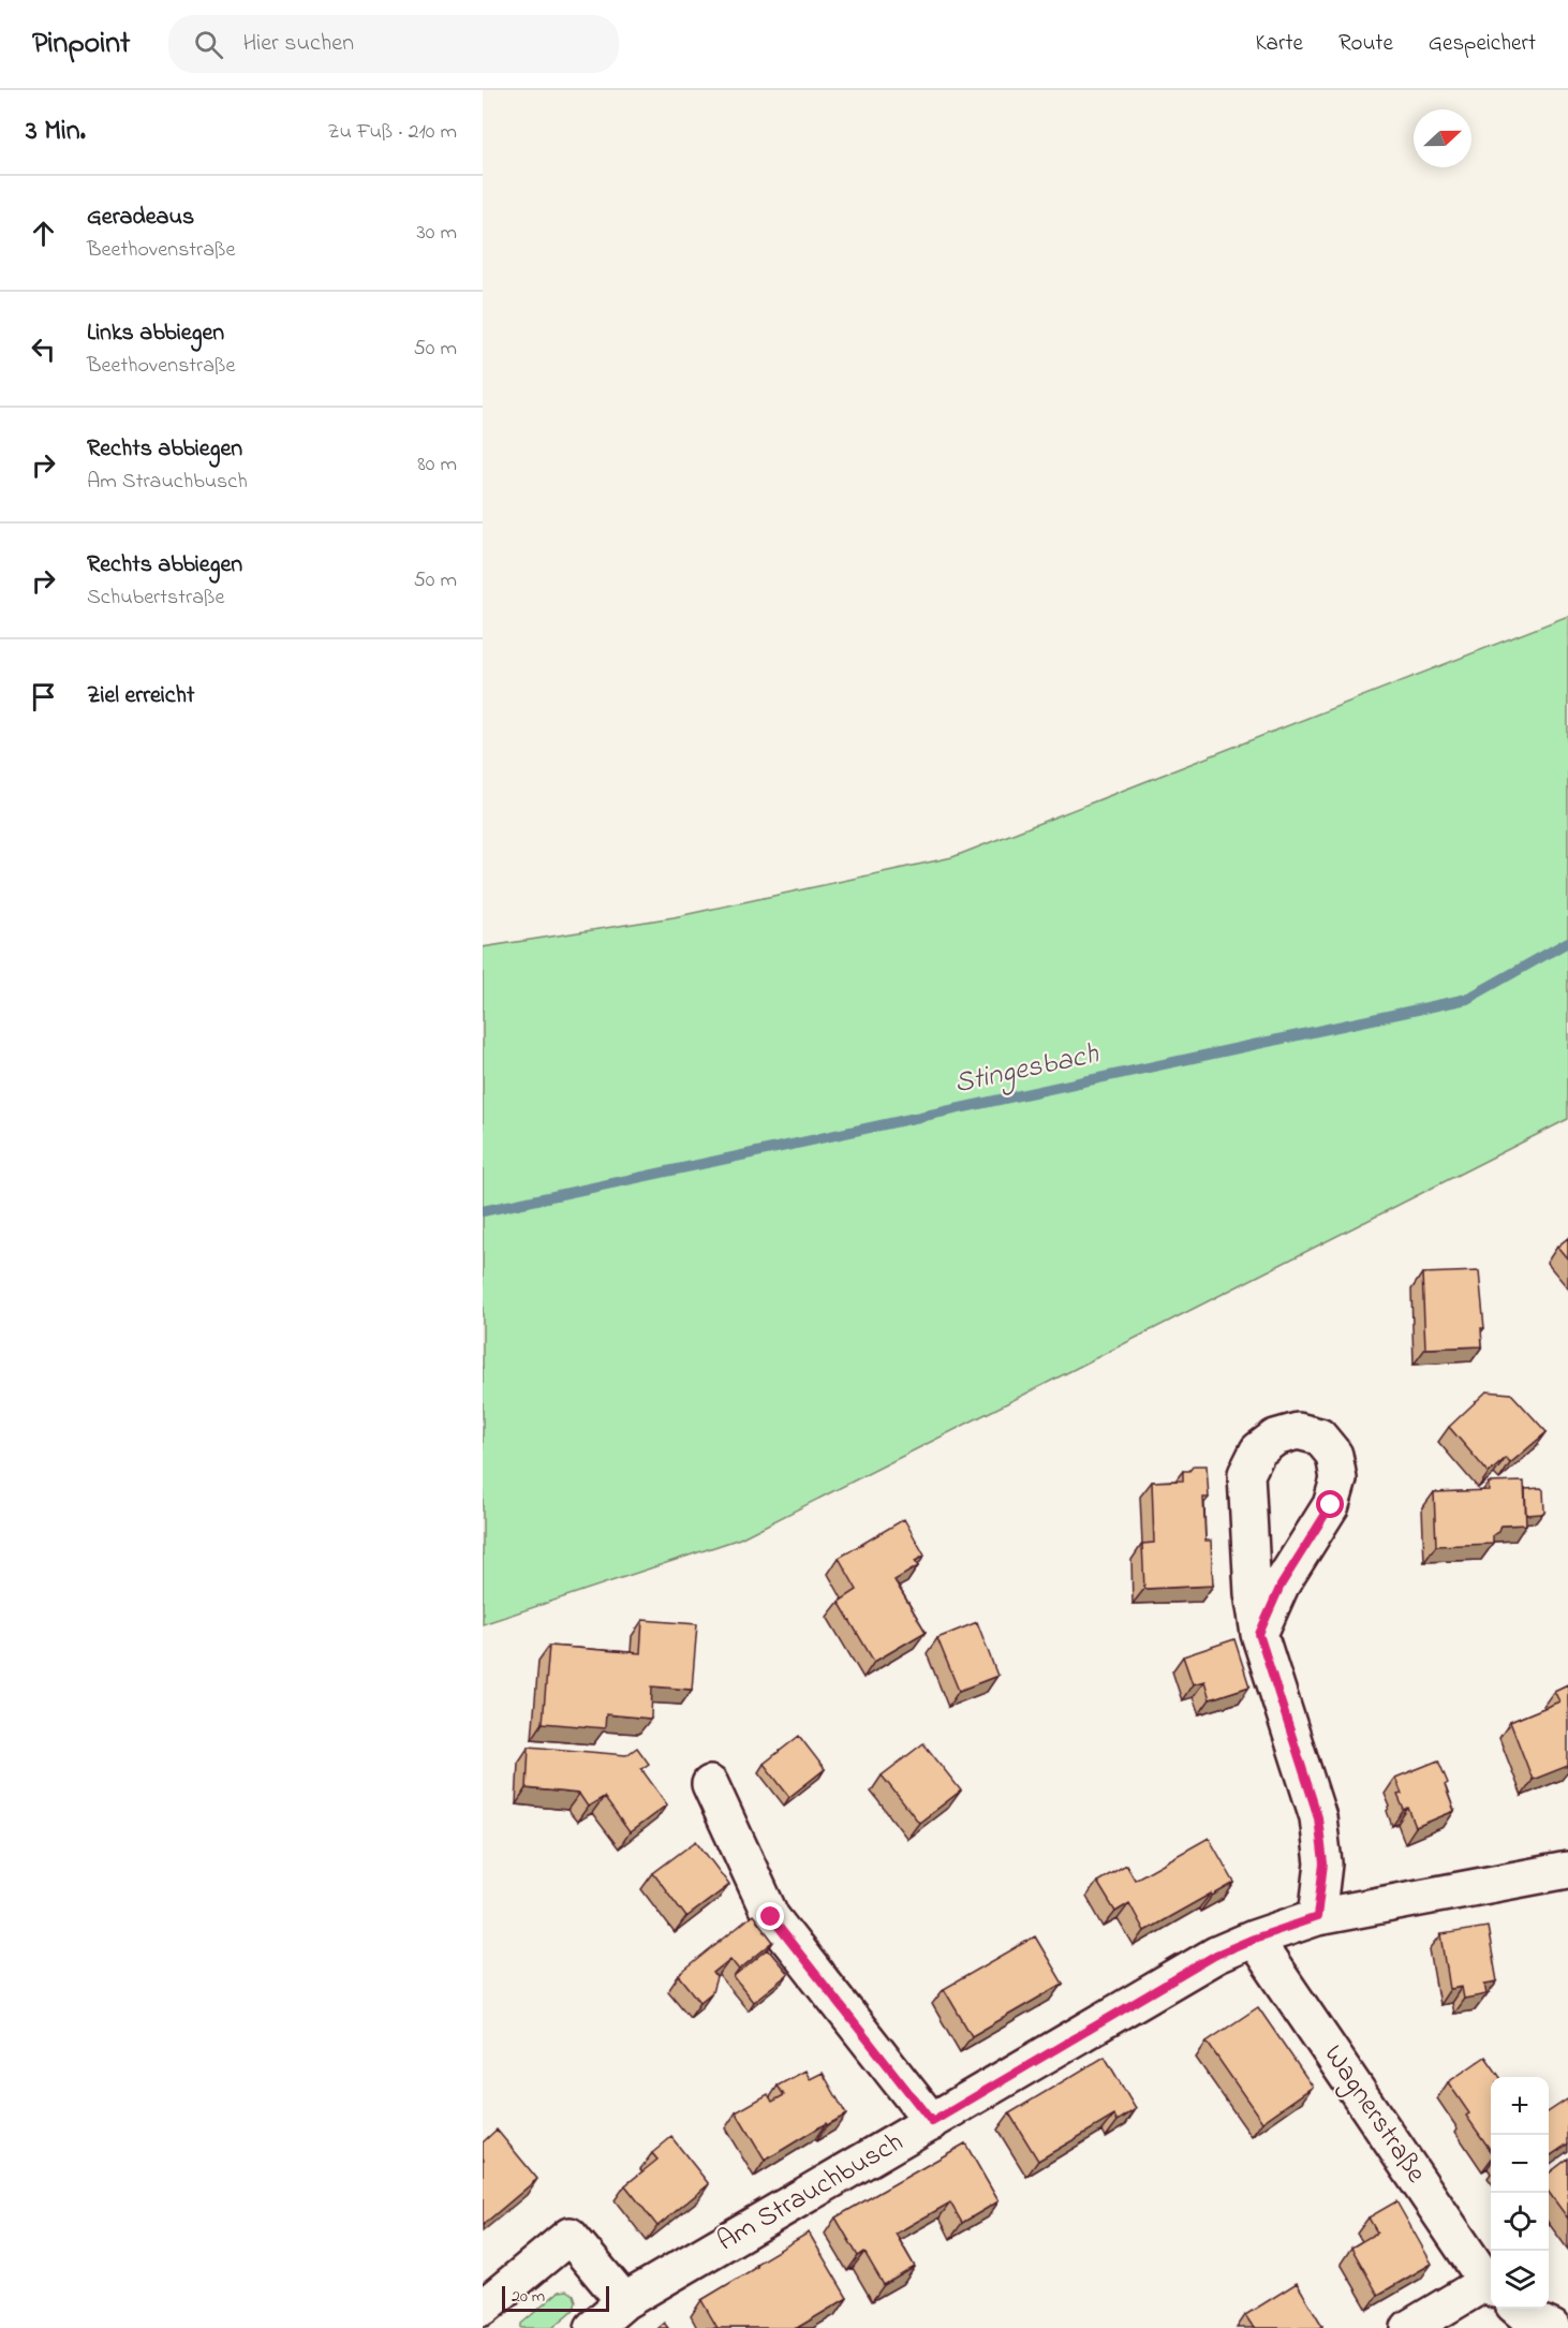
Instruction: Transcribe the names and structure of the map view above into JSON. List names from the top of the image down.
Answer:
{
  "streets": {
    "street": ["Wagnerstraße", "Am Strauchbusch"]
  },
  "crossings": [
    ["Wagnerstraße", "Am Strauchbusch"]
  ],
  "water": ["Stingesbach"],
  "scale_bar": "20 m",
  "north": "right",
  "page": {
    "header": "Pinpoint",
    "search": "Hier suchen",
    "nav": ["Karte", "Route", "Gespeichert"],
    "heading": ["3 Min.", "Zu Fuß · 210 m"],
    "list": [
      ["Geradeaus", "Beethovenstraße", "30 m"],
      ["Links abbiegen", "Beethovenstraße", "50 m"],
      ["Rechts abbiegen", "Am Strauchbusch", "80 m"],
      ["Rechts abbiegen", "Schubertstraße", "50 m"],
      "Ziel erreicht"
    ],
    "map_buttons": ["+", "−"],
    "scale": "20 m"
  }
}
